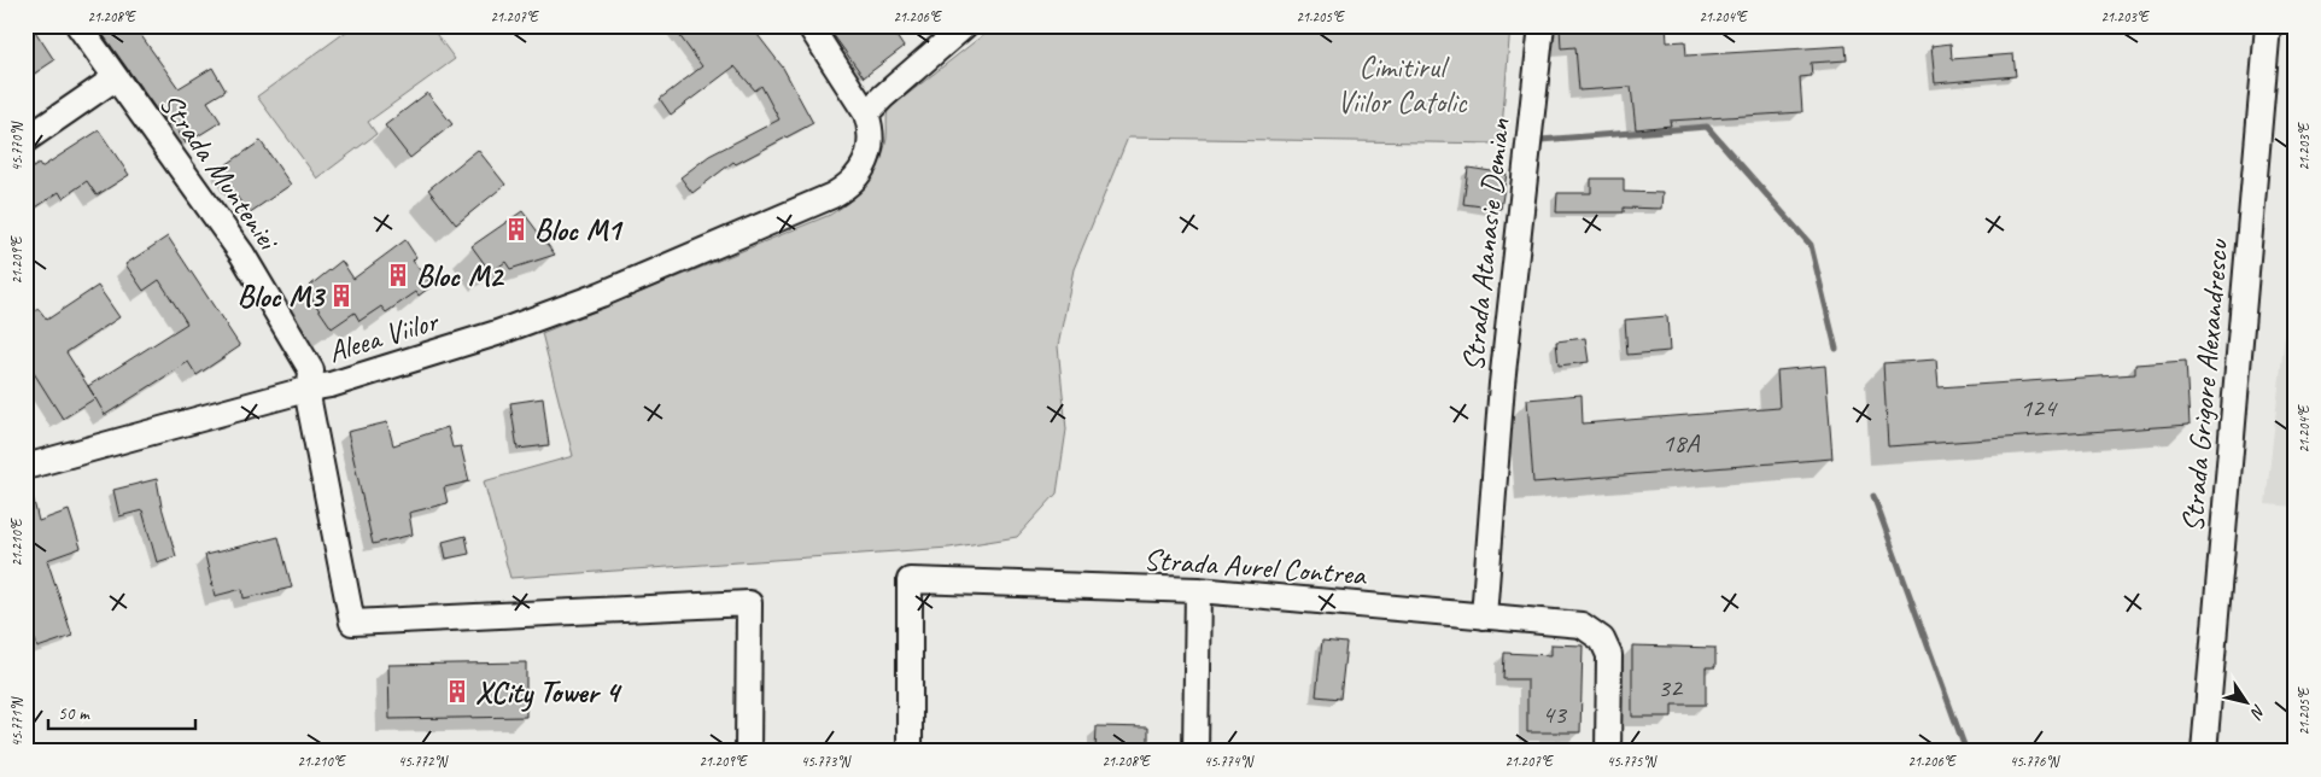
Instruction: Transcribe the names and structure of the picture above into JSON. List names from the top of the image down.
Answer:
{
  "streets": {
    "street": [
      "Strada Munteniei",
      "Strada Atanasie Demian",
      "Aleea Viilor",
      "Strada Grigore Alexandrescu",
      "Strada Aurel Contrea"
    ]
  },
  "crossings": [
    ["Strada Munteniei", "Aleea Viilor"],
    ["Strada Atanasie Demian", "Strada Aurel Contrea"]
  ],
  "parks": ["Cimitirul Viilor Catolic"],
  "places": {
    "building": [
      "Bloc M1",
      "Bloc M2",
      "Bloc M3",
      "XCity Tower 4"
    ]
  },
  "house_numbers": [
    "124",
    "18A",
    "32",
    "43"
  ],
  "scale_bar": "50 m",
  "north": "bottom right",
  "coordinates": [
    "21.208°E",
    "21.207°E",
    "21.206°E",
    "21.205°E",
    "21.204°E",
    "21.203°E",
    "45.770°N",
    "21.209°E",
    "21.210°E",
    "45.771°N",
    "45.772°N",
    "45.773°N",
    "45.774°N",
    "45.775°N",
    "45.776°N"
  ]
}
